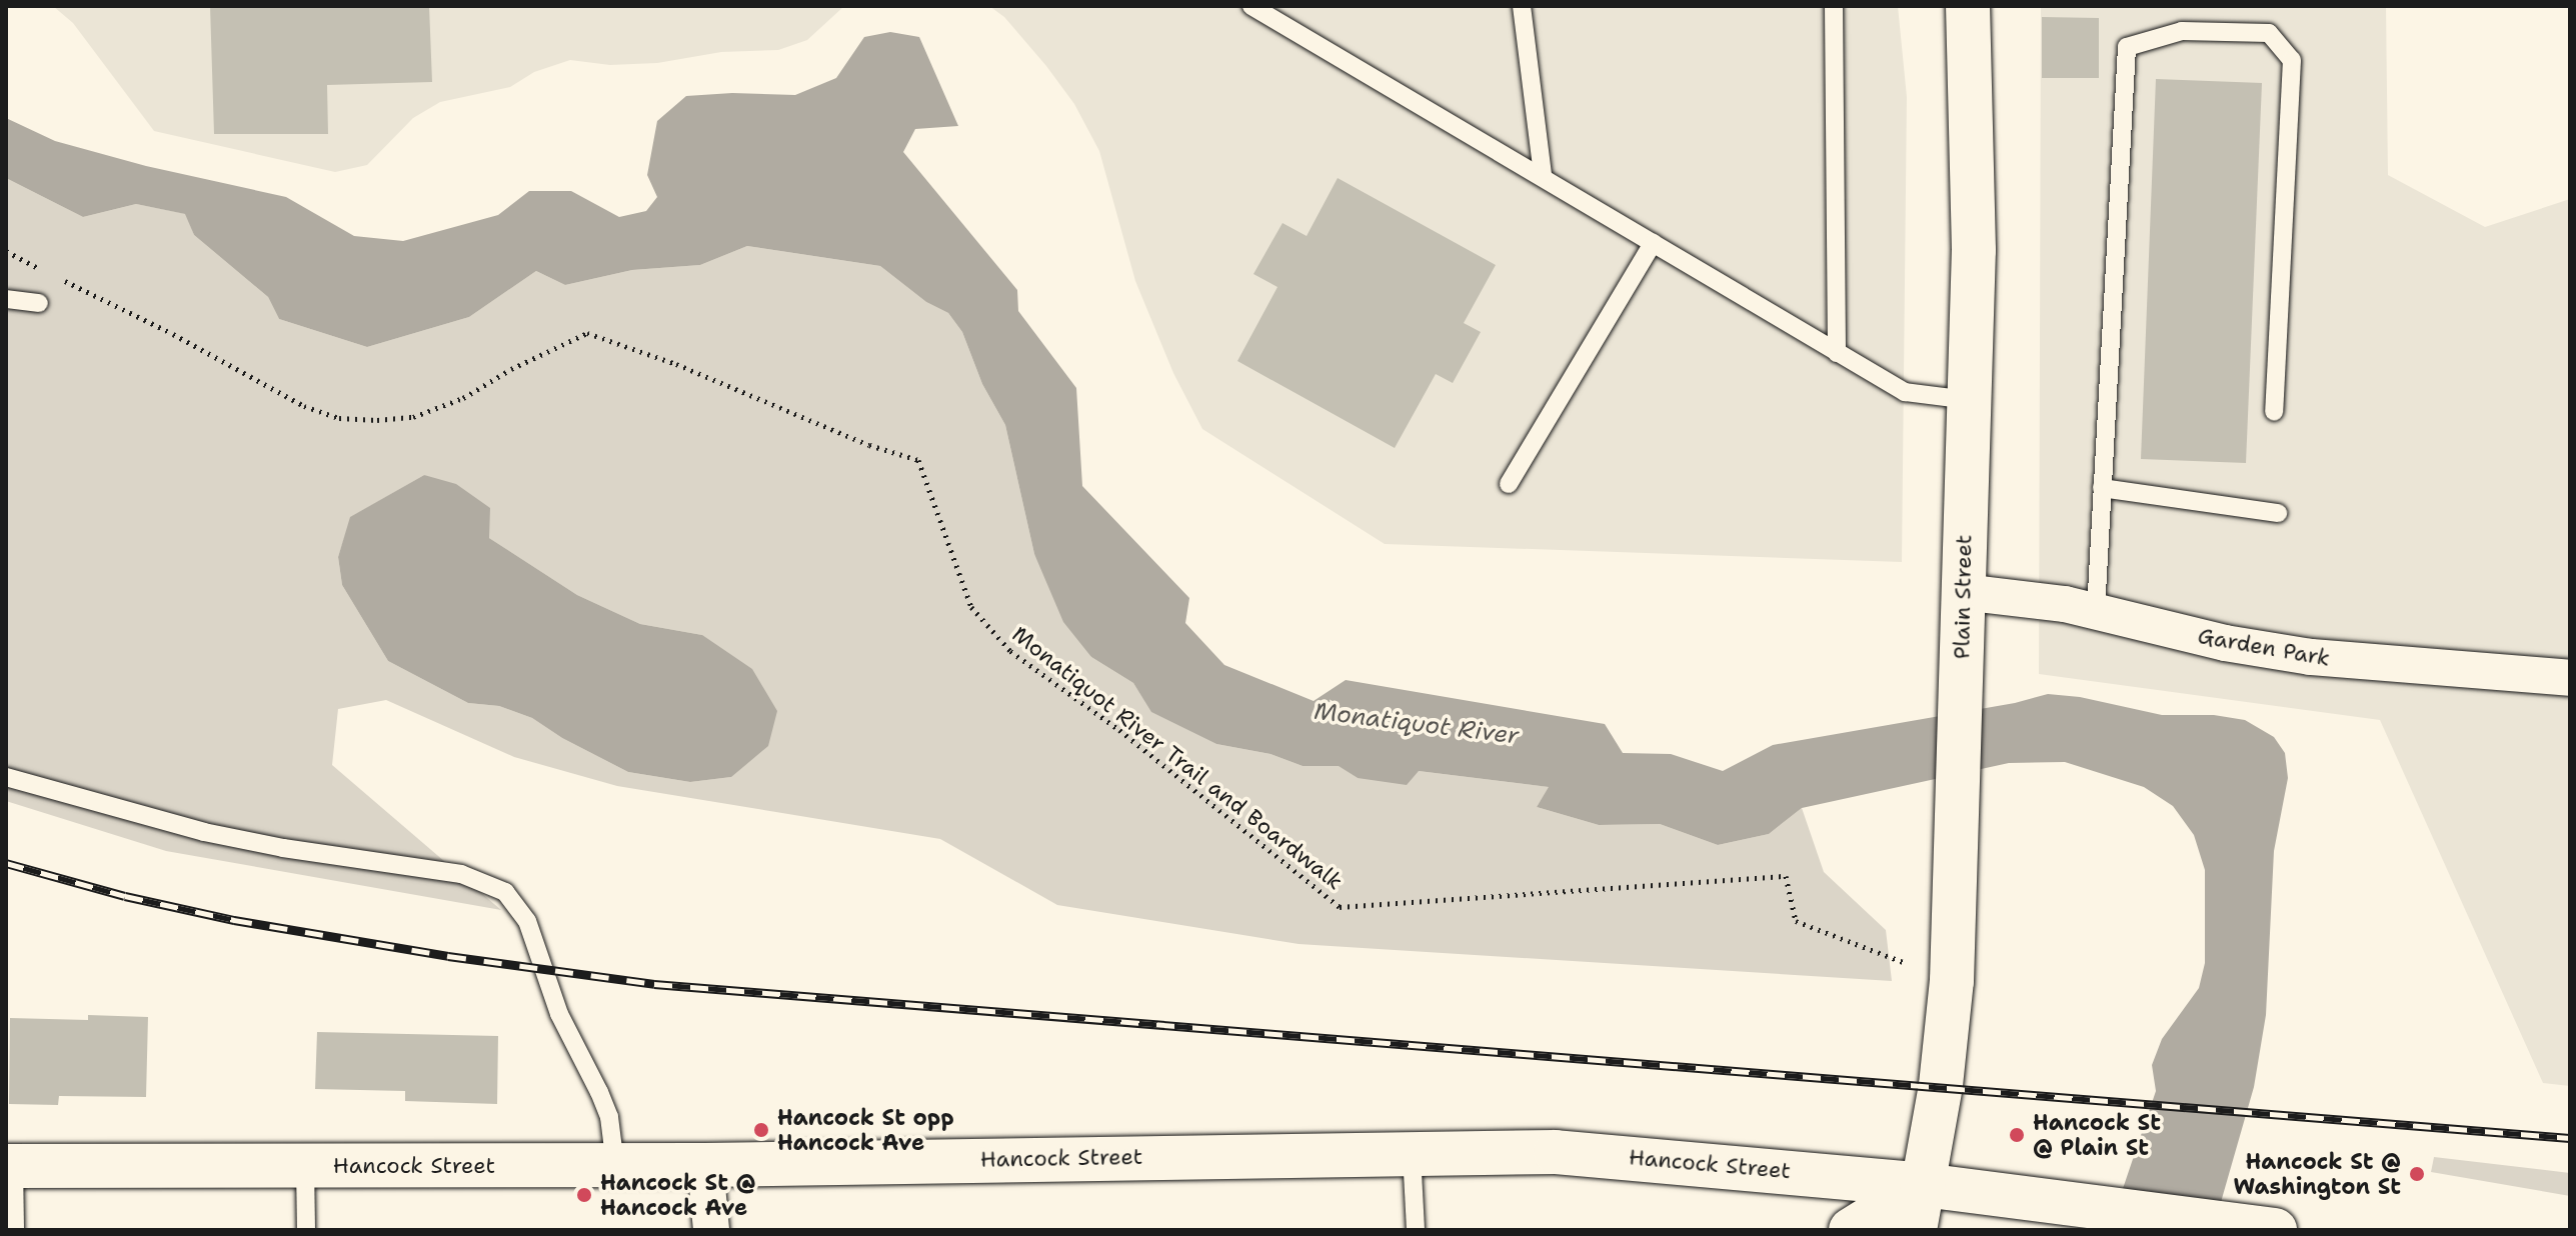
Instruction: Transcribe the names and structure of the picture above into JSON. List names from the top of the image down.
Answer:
{
  "streets": {
    "main road": ["Plain Street", "Hancock Street"],
    "street": ["Garden Park"],
    "path": ["Monatiquot River Trail and Boardwalk"]
  },
  "crossings": [
    ["Plain Street", "Garden Park"],
    ["Plain Street", "Monatiquot River Trail and Boardwalk"],
    ["Plain Street", "Hancock Street"]
  ],
  "water": ["Monatiquot River"],
  "places": [
    "Hancock St opp Hancock Ave",
    "Hancock St @ Plain St",
    "Hancock St @ Washington St",
    "Hancock St @ Hancock Ave"
  ]
}
